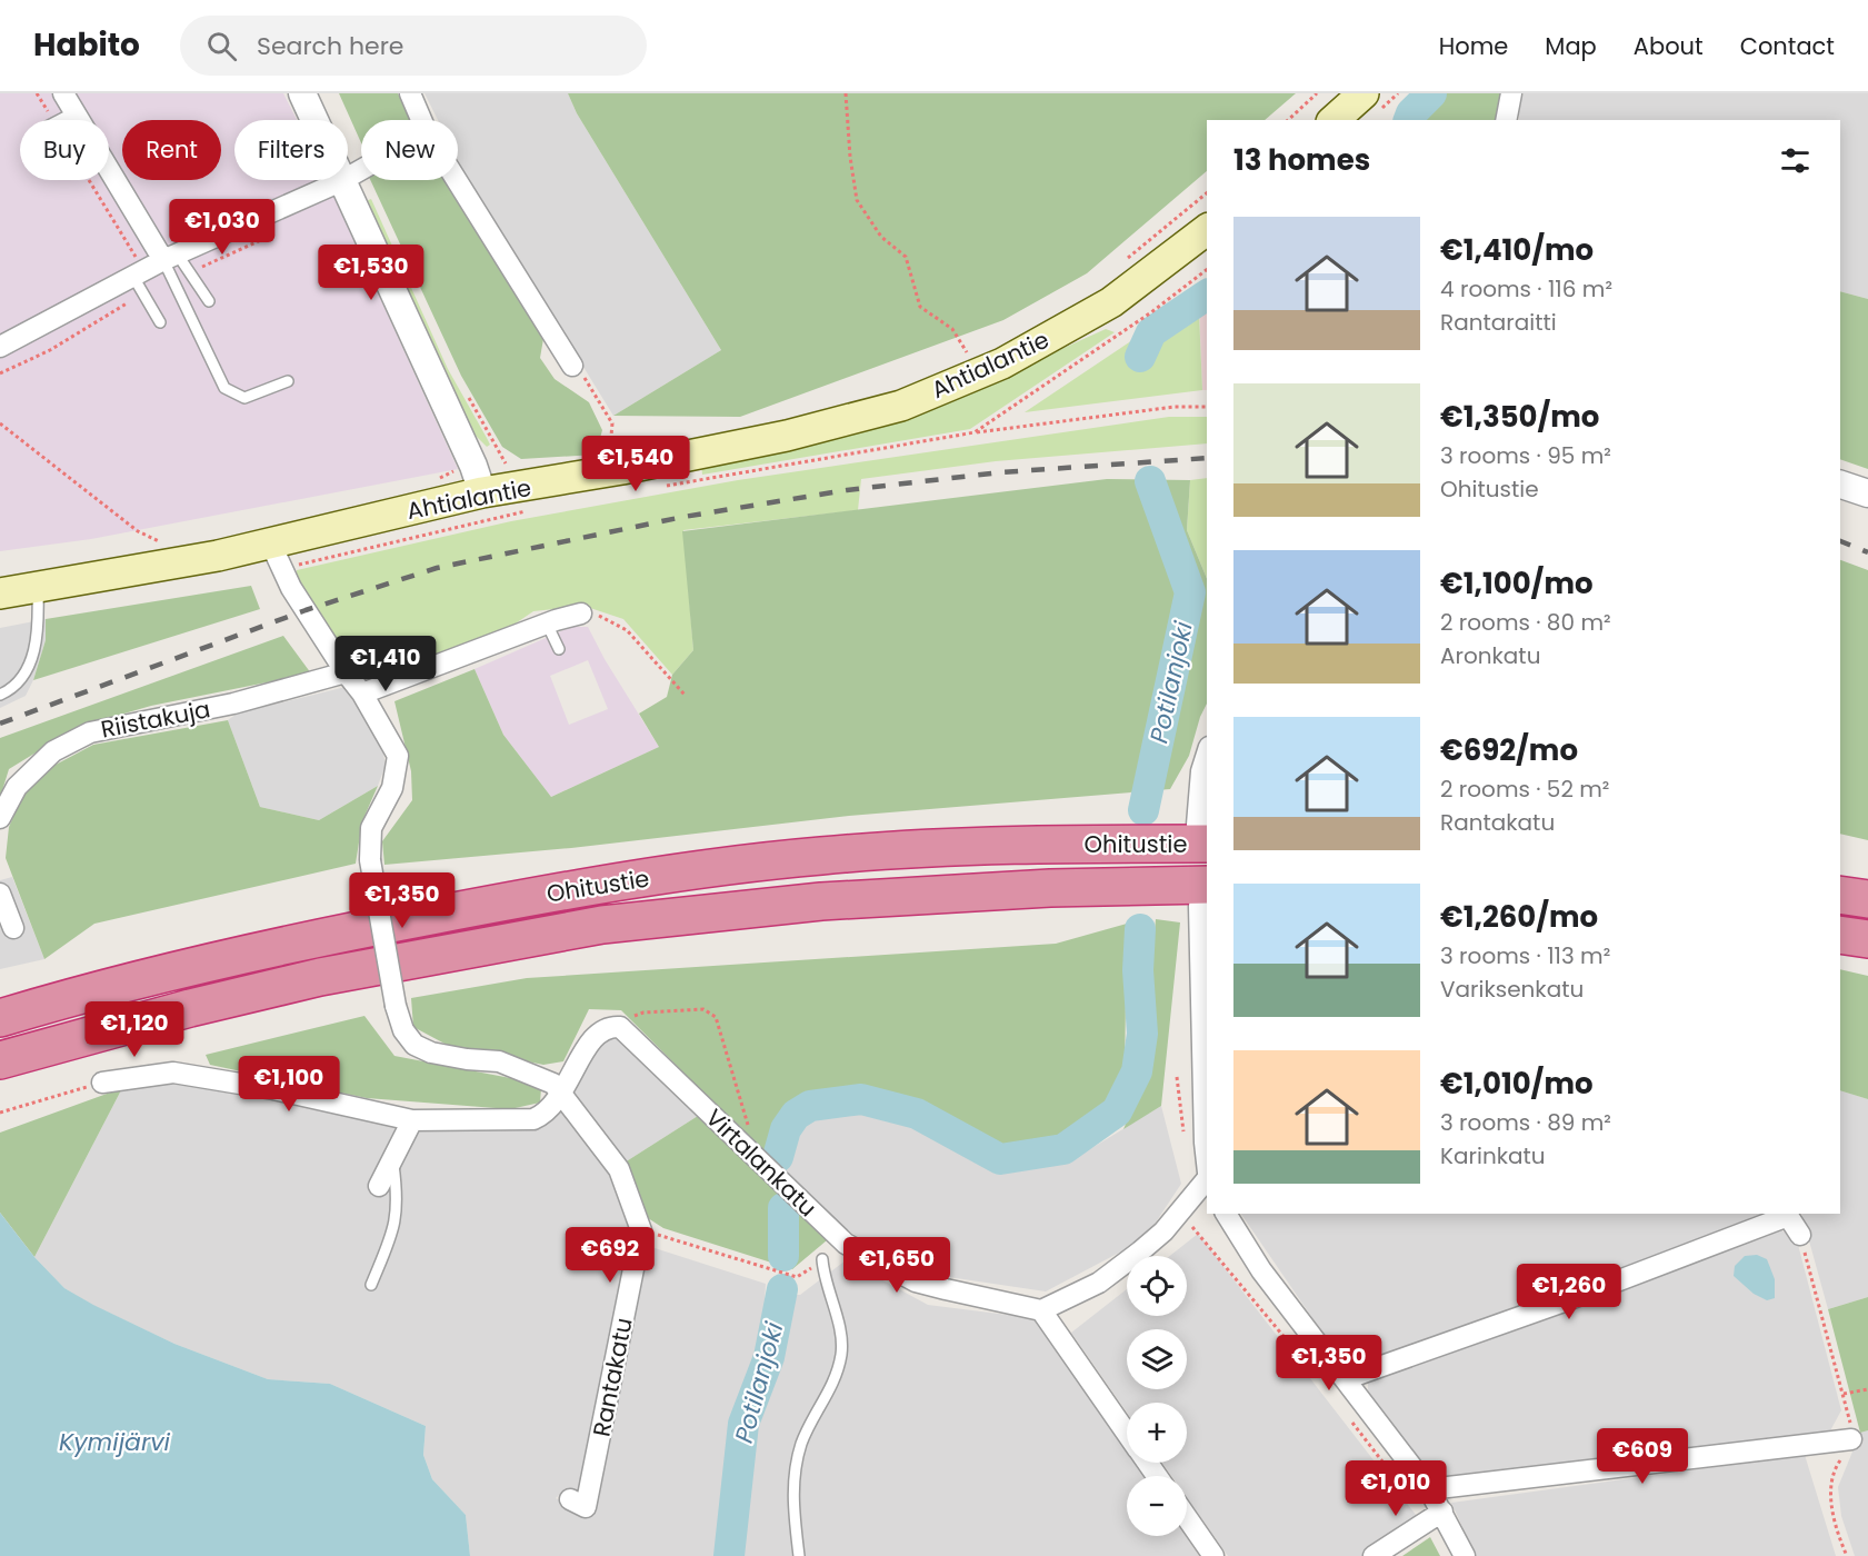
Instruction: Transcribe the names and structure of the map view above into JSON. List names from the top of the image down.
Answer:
{
  "streets": {
    "highway": ["Ohitustie"],
    "main road": ["Ahtialantie"],
    "street": ["Riistakuja", "Virtalankatu", "Rantakatu"]
  },
  "water": ["Potilanjoki", "Kymijärvi"],
  "page": {
    "header": "Habito",
    "search": "Search here",
    "nav": [
      "Home",
      "Map",
      "About",
      "Contact"
    ],
    "chip": [
      "Buy",
      "Rent",
      "Filters",
      "New"
    ],
    "heading": "13 homes",
    "price": [
      "€1,030",
      "€1,530",
      "€1,540",
      "€1,410",
      "€1,350",
      "€1,120",
      "€1,100",
      "€692",
      "€1,650",
      "€1,260",
      "€1,350",
      "€609",
      "€1,010"
    ],
    "list": [
      {
        "name": "€1,410/mo",
        "note": "4 rooms · 116 m² · Rantaraitti"
      },
      {
        "name": "€1,350/mo",
        "note": "3 rooms · 95 m² · Ohitustie"
      },
      {
        "name": "€1,100/mo",
        "note": "2 rooms · 80 m² · Aronkatu"
      },
      {
        "name": "€692/mo",
        "note": "2 rooms · 52 m² · Rantakatu"
      },
      {
        "name": "€1,260/mo",
        "note": "3 rooms · 113 m² · Variksenkatu"
      },
      {
        "name": "€1,010/mo",
        "note": "3 rooms · 89 m² · Karinkatu"
      }
    ],
    "map_buttons": ["+", "−"]
  }
}
